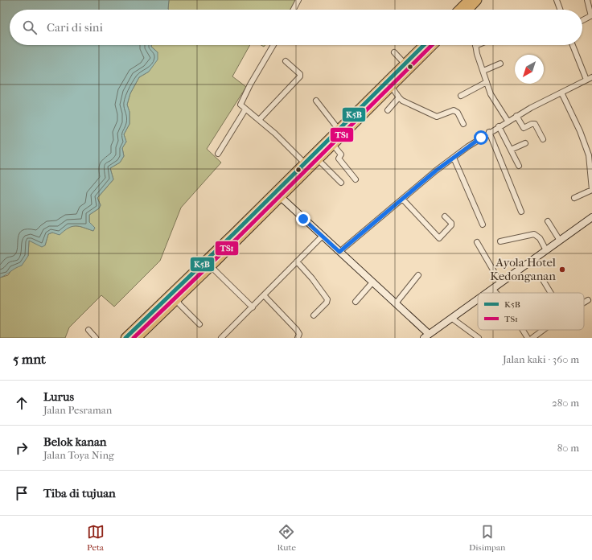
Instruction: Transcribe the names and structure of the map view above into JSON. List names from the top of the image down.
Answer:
{
  "places": ["Ayola Hotel Kedonganan"],
  "lines": ["transit line K5B", "transit line TS1"],
  "legend": ["K5B", "TS1"],
  "north": "bottom left",
  "page": {
    "search": "Cari di sini",
    "heading": ["5 mnt", "Jalan kaki · 360 m"],
    "list": [
      ["Lurus", "Jalan Pesraman", "280 m"],
      ["Belok kanan", "Jalan Toya Ning", "80 m"],
      "Tiba di tujuan"
    ],
    "nav": ["Peta", "Rute", "Disimpan"]
  }
}
